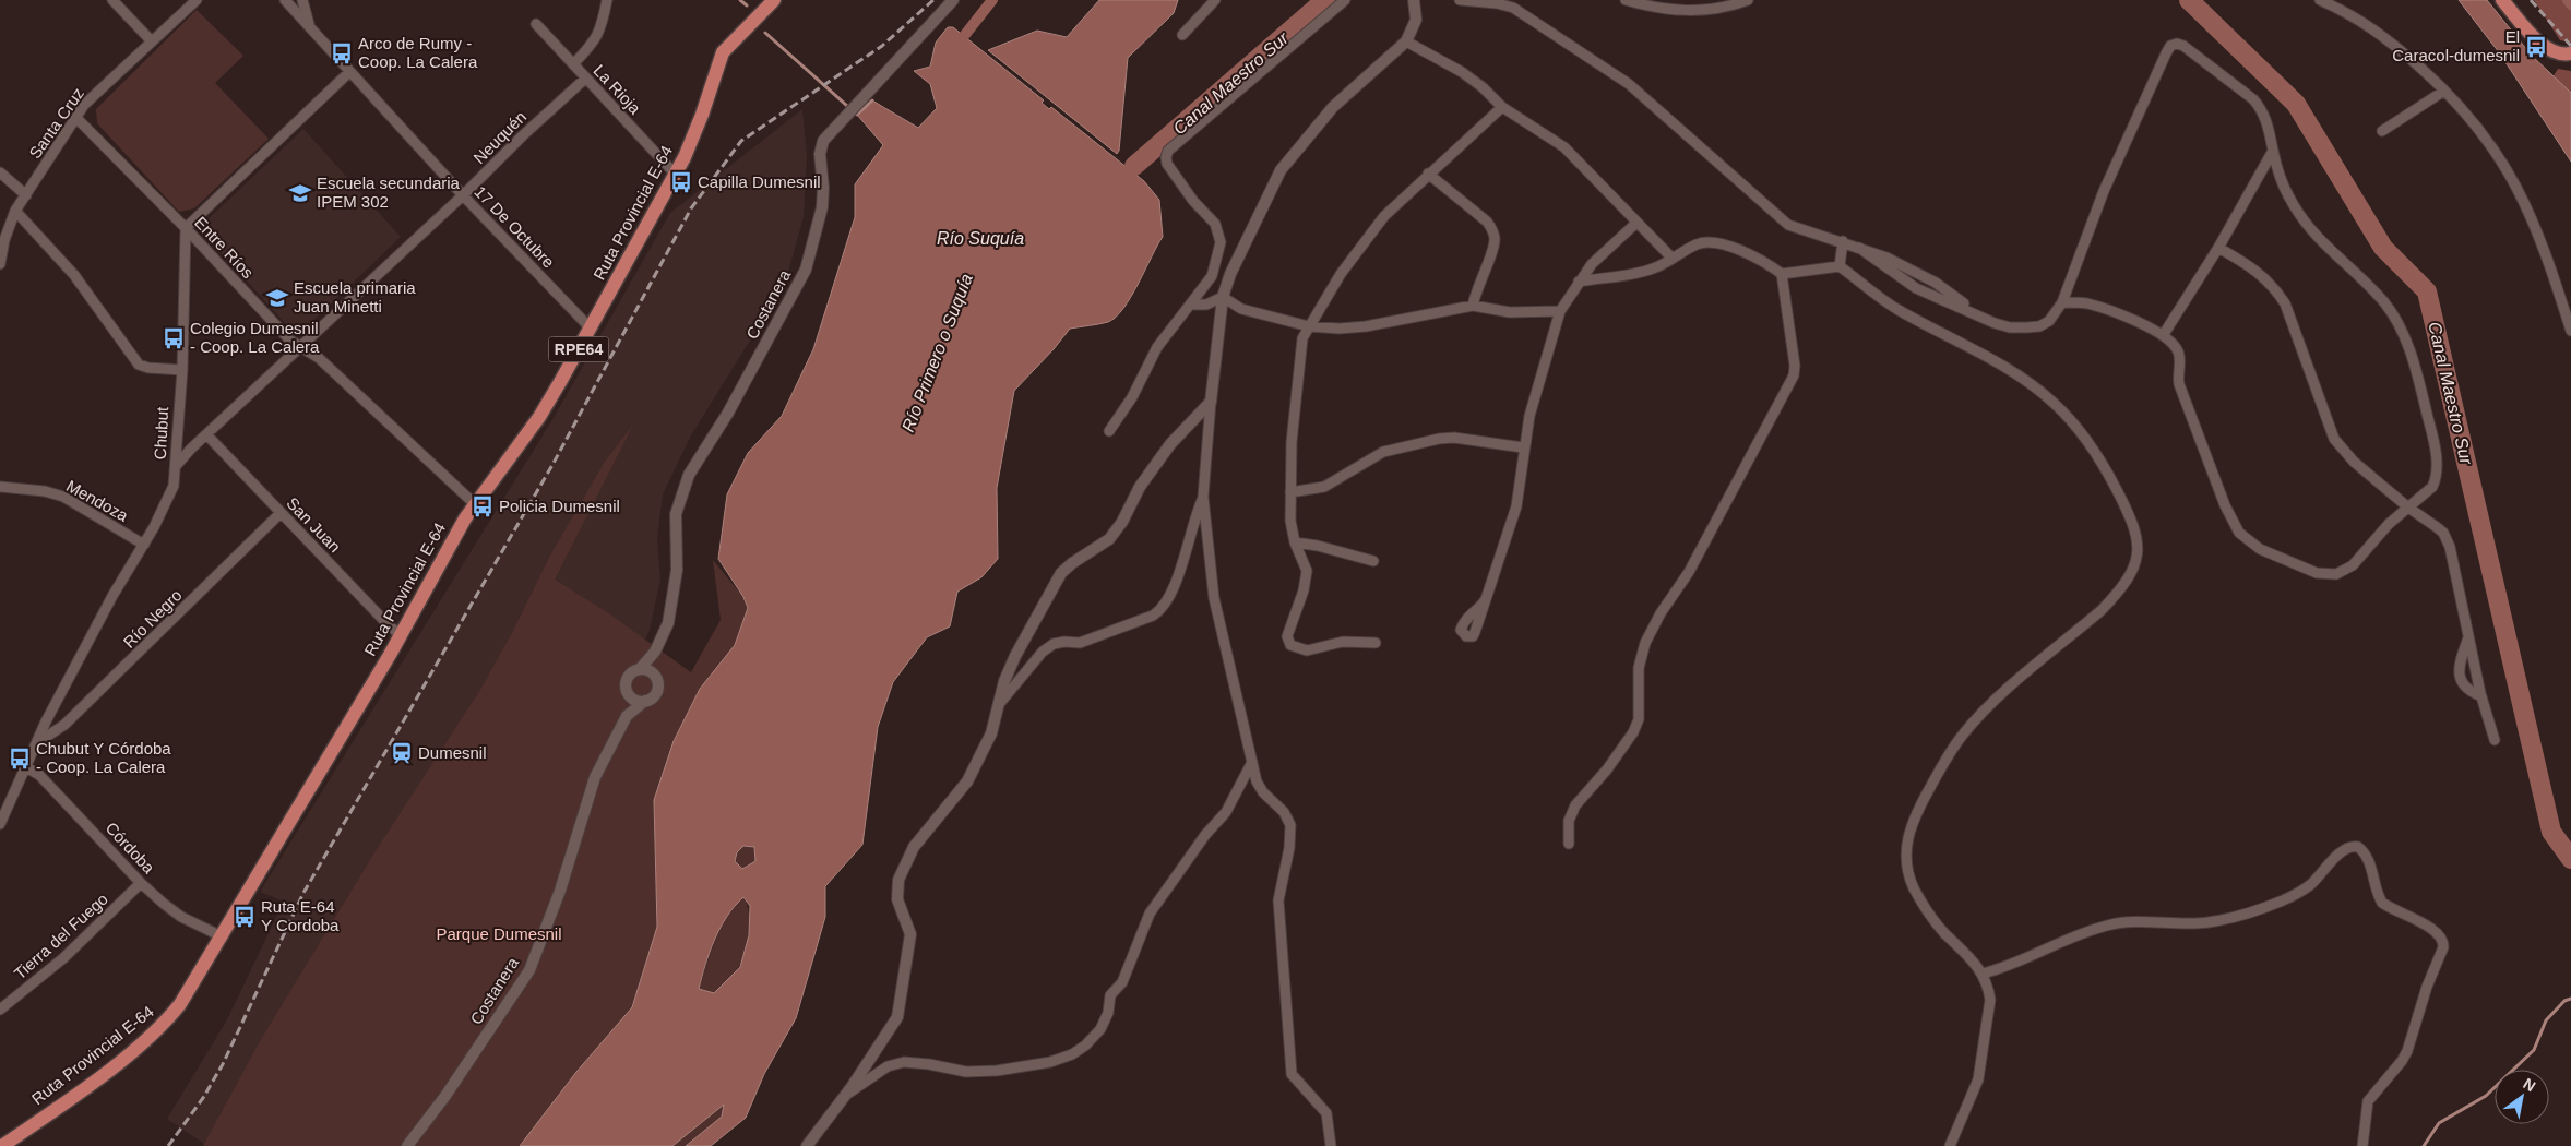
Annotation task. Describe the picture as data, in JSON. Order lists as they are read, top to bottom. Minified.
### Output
{"streets":{"main road":["Ruta Provincial E-64","RPE64"],"street":["La Rioja","Santa Cruz","Neuquén","17 De Octubre","Entre Ríos","Costanera","Chubut","Mendoza","San Juan","Río Negro","Córdoba","Tierra del Fuego"]},"crossings":[["La Rioja","Neuquén"],["La Rioja","Ruta Provincial E-64"],["Santa Cruz","Entre Ríos"],["Neuquén","17 De Octubre"],["Neuquén","Entre Ríos"],["Neuquén","Chubut"],["Neuquén","San Juan"],["Ruta Provincial E-64","17 De Octubre"],["Ruta Provincial E-64","Entre Ríos"],["Ruta Provincial E-64","San Juan"],["Ruta Provincial E-64","Córdoba"],["Entre Ríos","Chubut"],["Chubut","Mendoza"],["Chubut","Río Negro"],["Chubut","Córdoba"],["San Juan","Río Negro"],["Córdoba","Tierra del Fuego"]],"water":["Canal Maestro Sur","Río Suquía","Río Primero o Suquía"],"parks":["Parque Dumesnil"],"places":{"bus stop":["El Caracol-dumesnil","Arco de Rumy - Coop. La Calera","Capilla Dumesnil","Colegio Dumesnil - Coop. La Calera","Policia Dumesnil","Chubut Y Córdoba - Coop. La Calera","Ruta E-64 Y Cordoba"],"school or university":["Escuela secundaria IPEM 302","Escuela primaria Juan Minetti"],"station":["Dumesnil"]},"north":"top right"}
